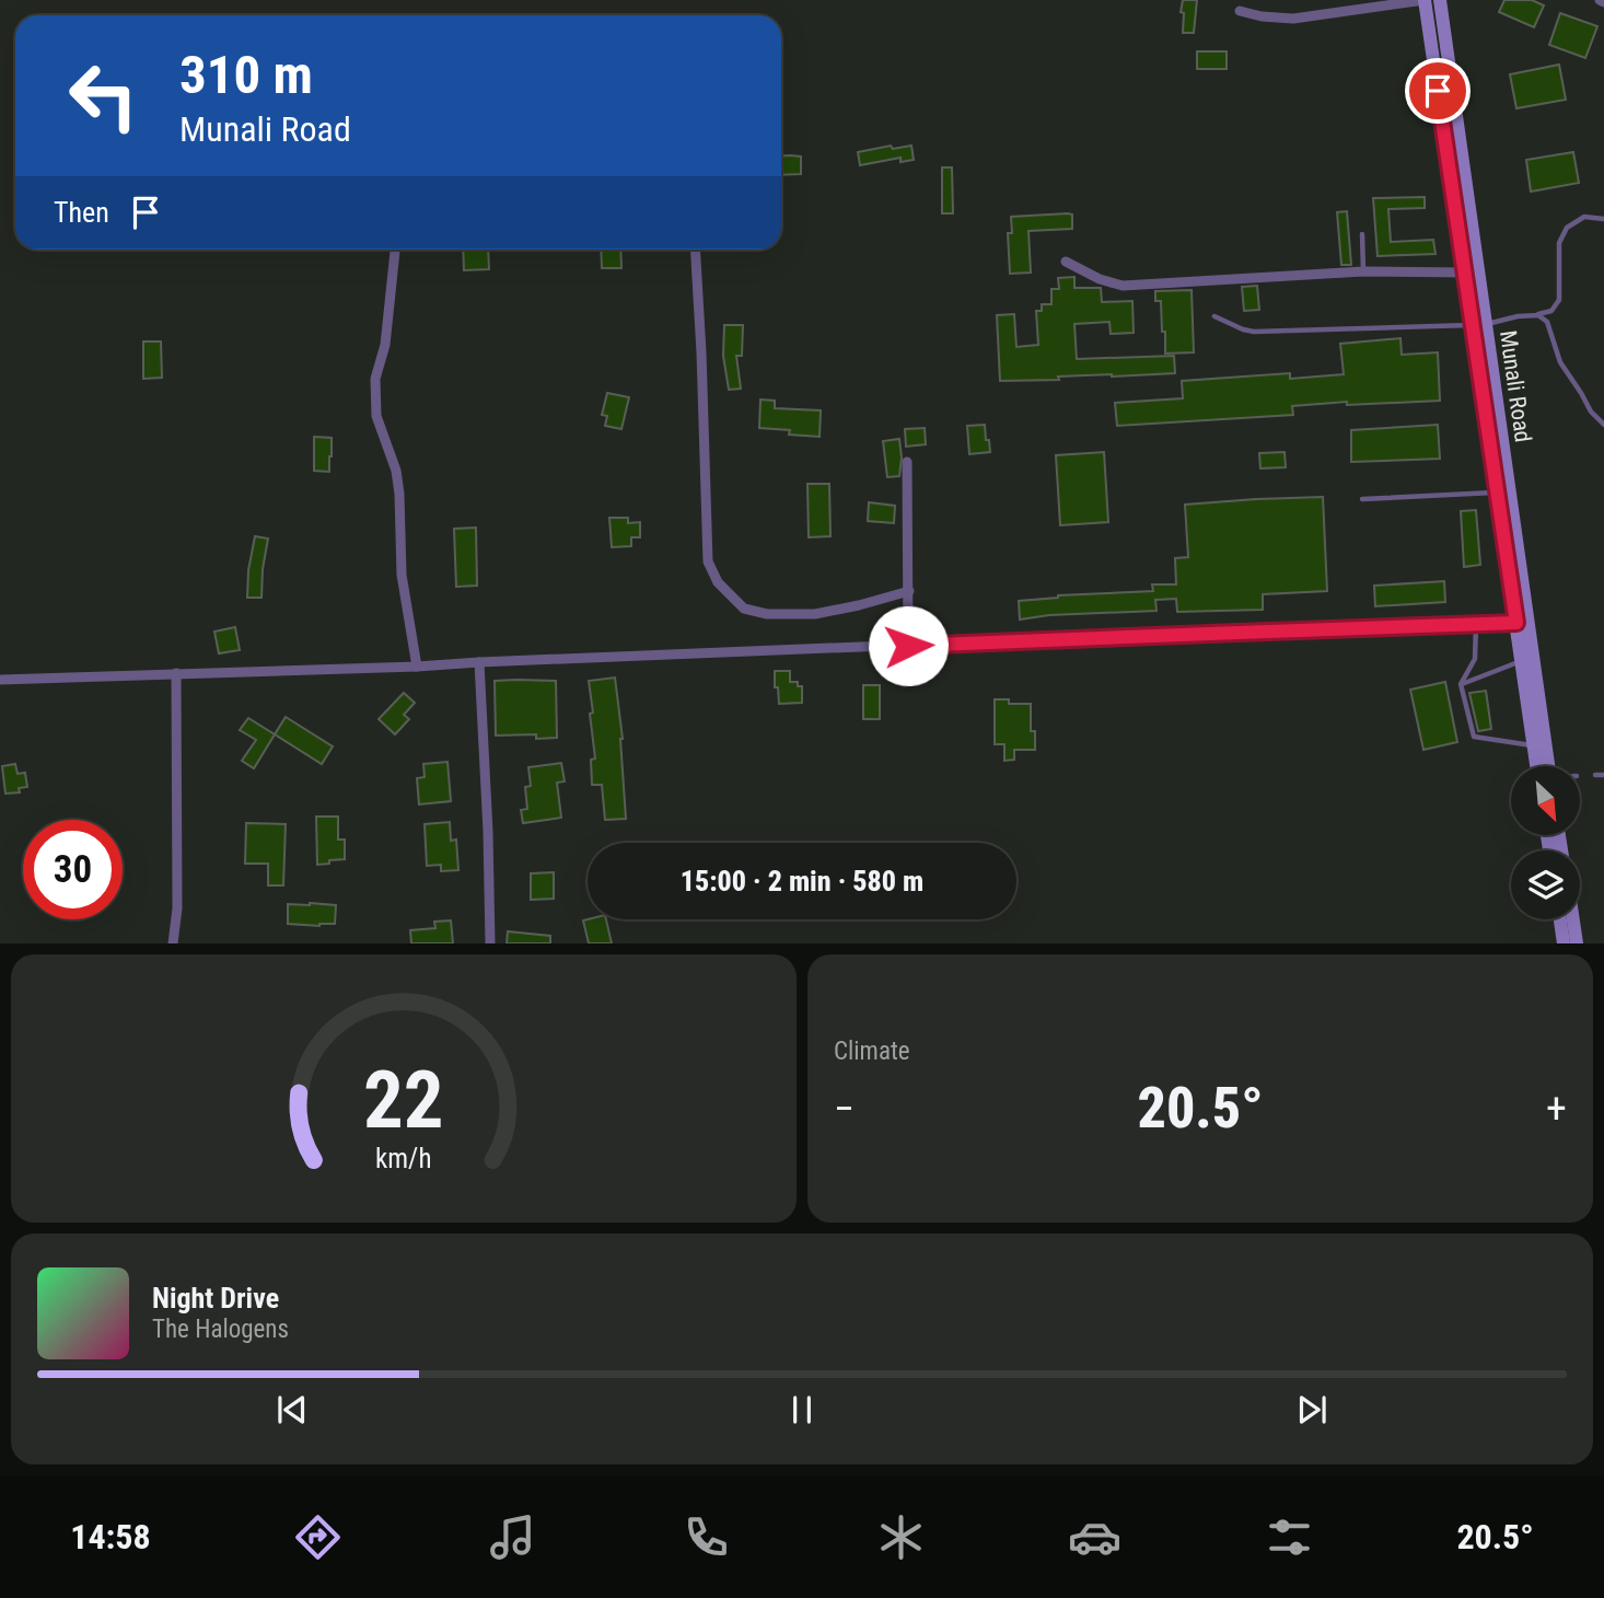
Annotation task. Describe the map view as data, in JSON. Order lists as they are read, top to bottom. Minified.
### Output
{"streets":{"main road":["Munali Road"]},"north":"bottom right","page":{"turn":["310 m","Munali Road"],"then":"Then","limit":"30","trip":"15:00 · 2 min · 580 m","tile":"Climate","heat":["−","20.5°","+"],"song":["Night Drive","The Halogens"],"tabs":["14:58","20.5°"],"gauge":["22","km/h"]}}
